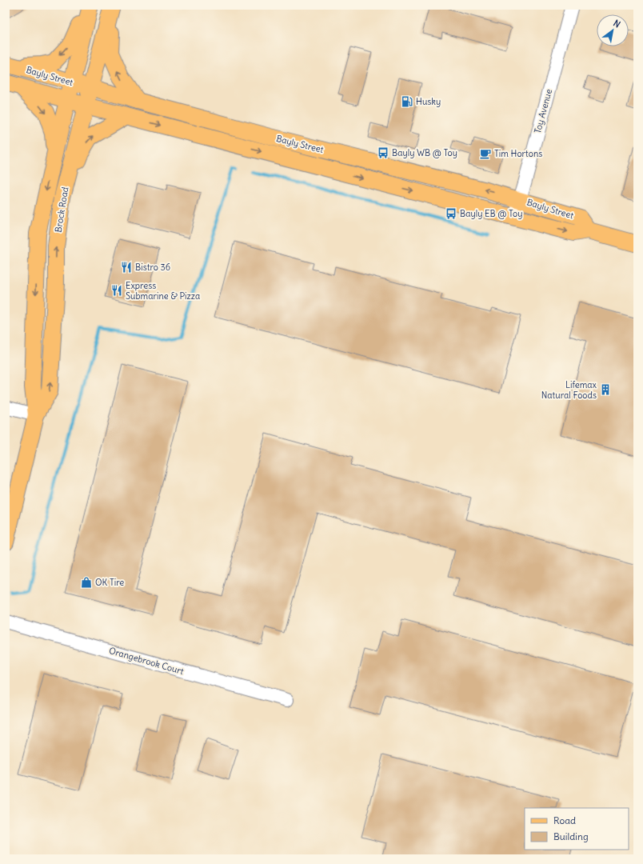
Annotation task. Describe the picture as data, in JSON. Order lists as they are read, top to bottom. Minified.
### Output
{"streets":{"main road":["Bayly Street","Brock Road"],"street":["Toy Avenue","Orangebrook Court"]},"crossings":[["Bayly Street","Toy Avenue"],["Bayly Street","Brock Road"]],"places":{"fuel station":["Husky"],"bus stop":["Bayly WB @ Toy","Bayly EB @ Toy"],"cafe":["Tim Hortons"],"restaurant":["Bistro 36","Express Submarine & Pizza"],"building":["Lifemax Natural Foods"],"shop":["OK Tire"]},"legend":["Road","Building"],"north":"top right"}
